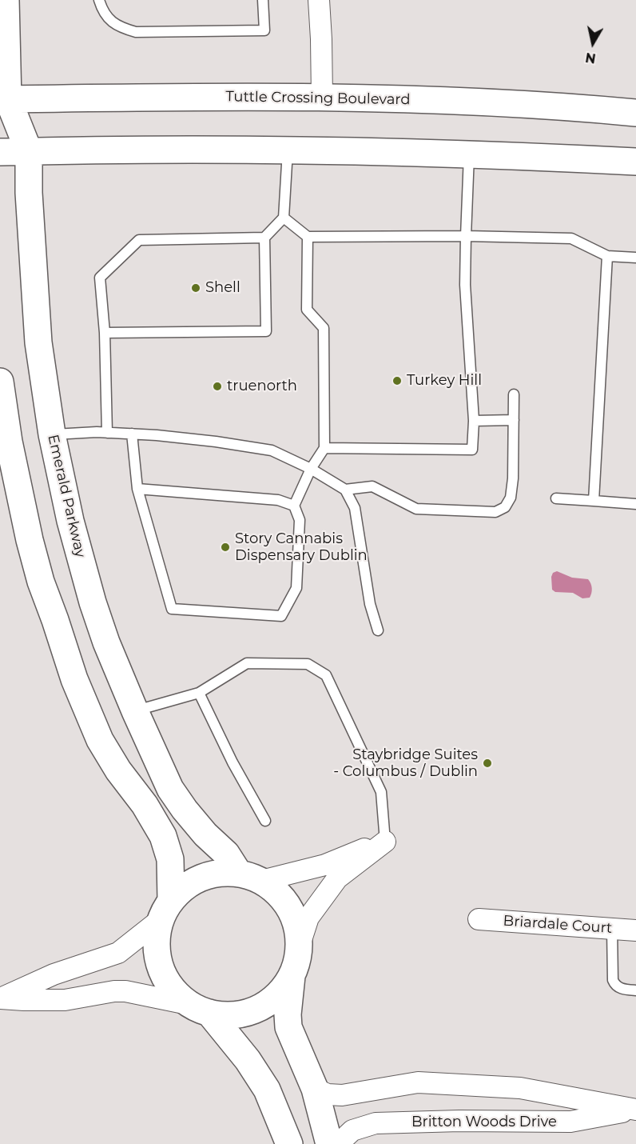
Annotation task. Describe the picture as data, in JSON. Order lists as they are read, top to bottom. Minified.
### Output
{"streets":{"main road":["Tuttle Crossing Boulevard","Emerald Parkway"],"street":["Briardale Court","Britton Woods Drive"]},"crossings":[["Tuttle Crossing Boulevard","Emerald Parkway"]],"places":["Shell","Turkey Hill","truenorth","Story Cannabis Dispensary Dublin","Staybridge Suites - Columbus / Dublin"],"north":"bottom"}
